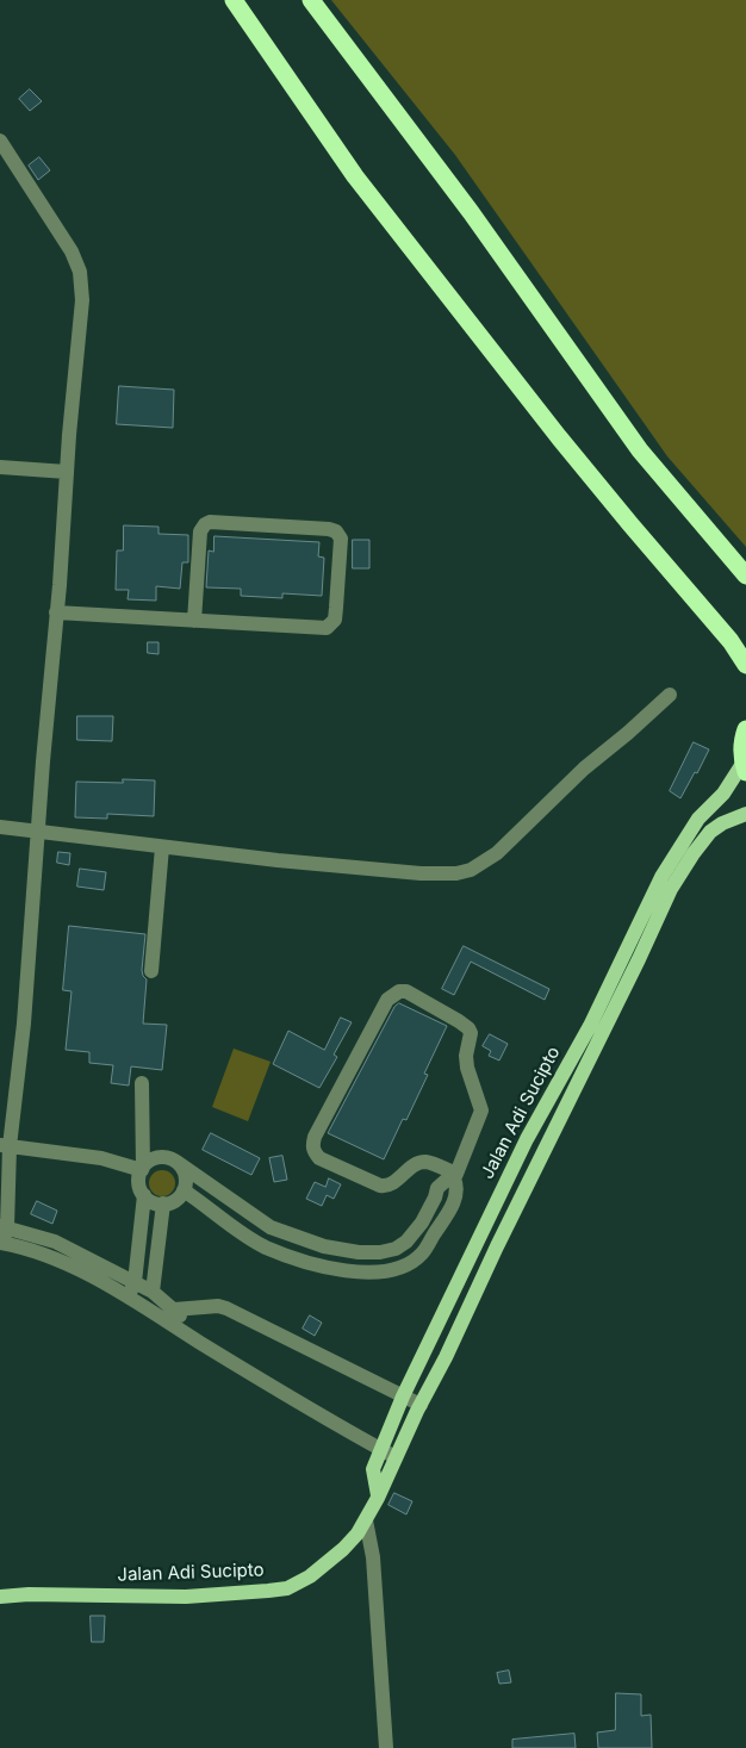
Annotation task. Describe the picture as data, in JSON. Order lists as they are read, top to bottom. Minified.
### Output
{"streets":{"main road":["Jalan Adi Sucipto"]}}
